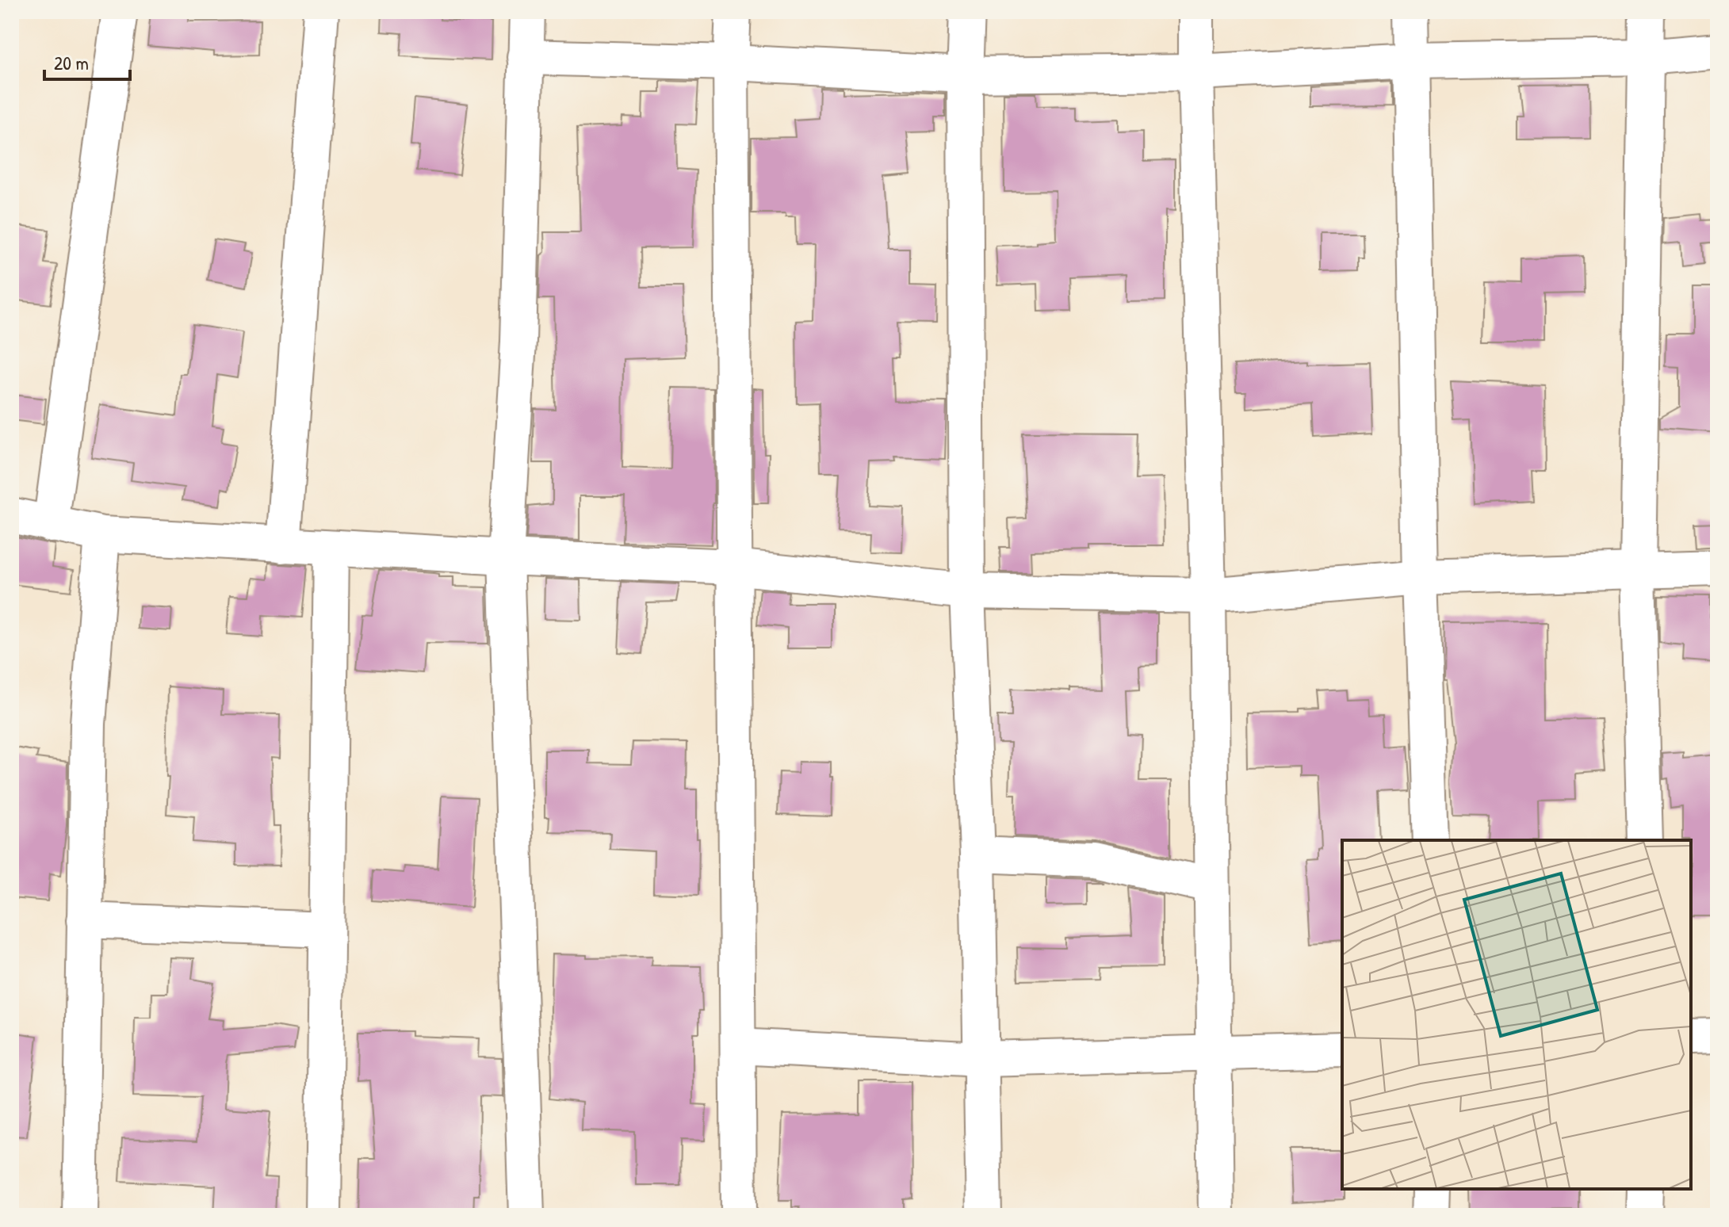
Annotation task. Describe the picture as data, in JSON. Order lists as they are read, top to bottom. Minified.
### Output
{"scale_bar":"20 m"}
